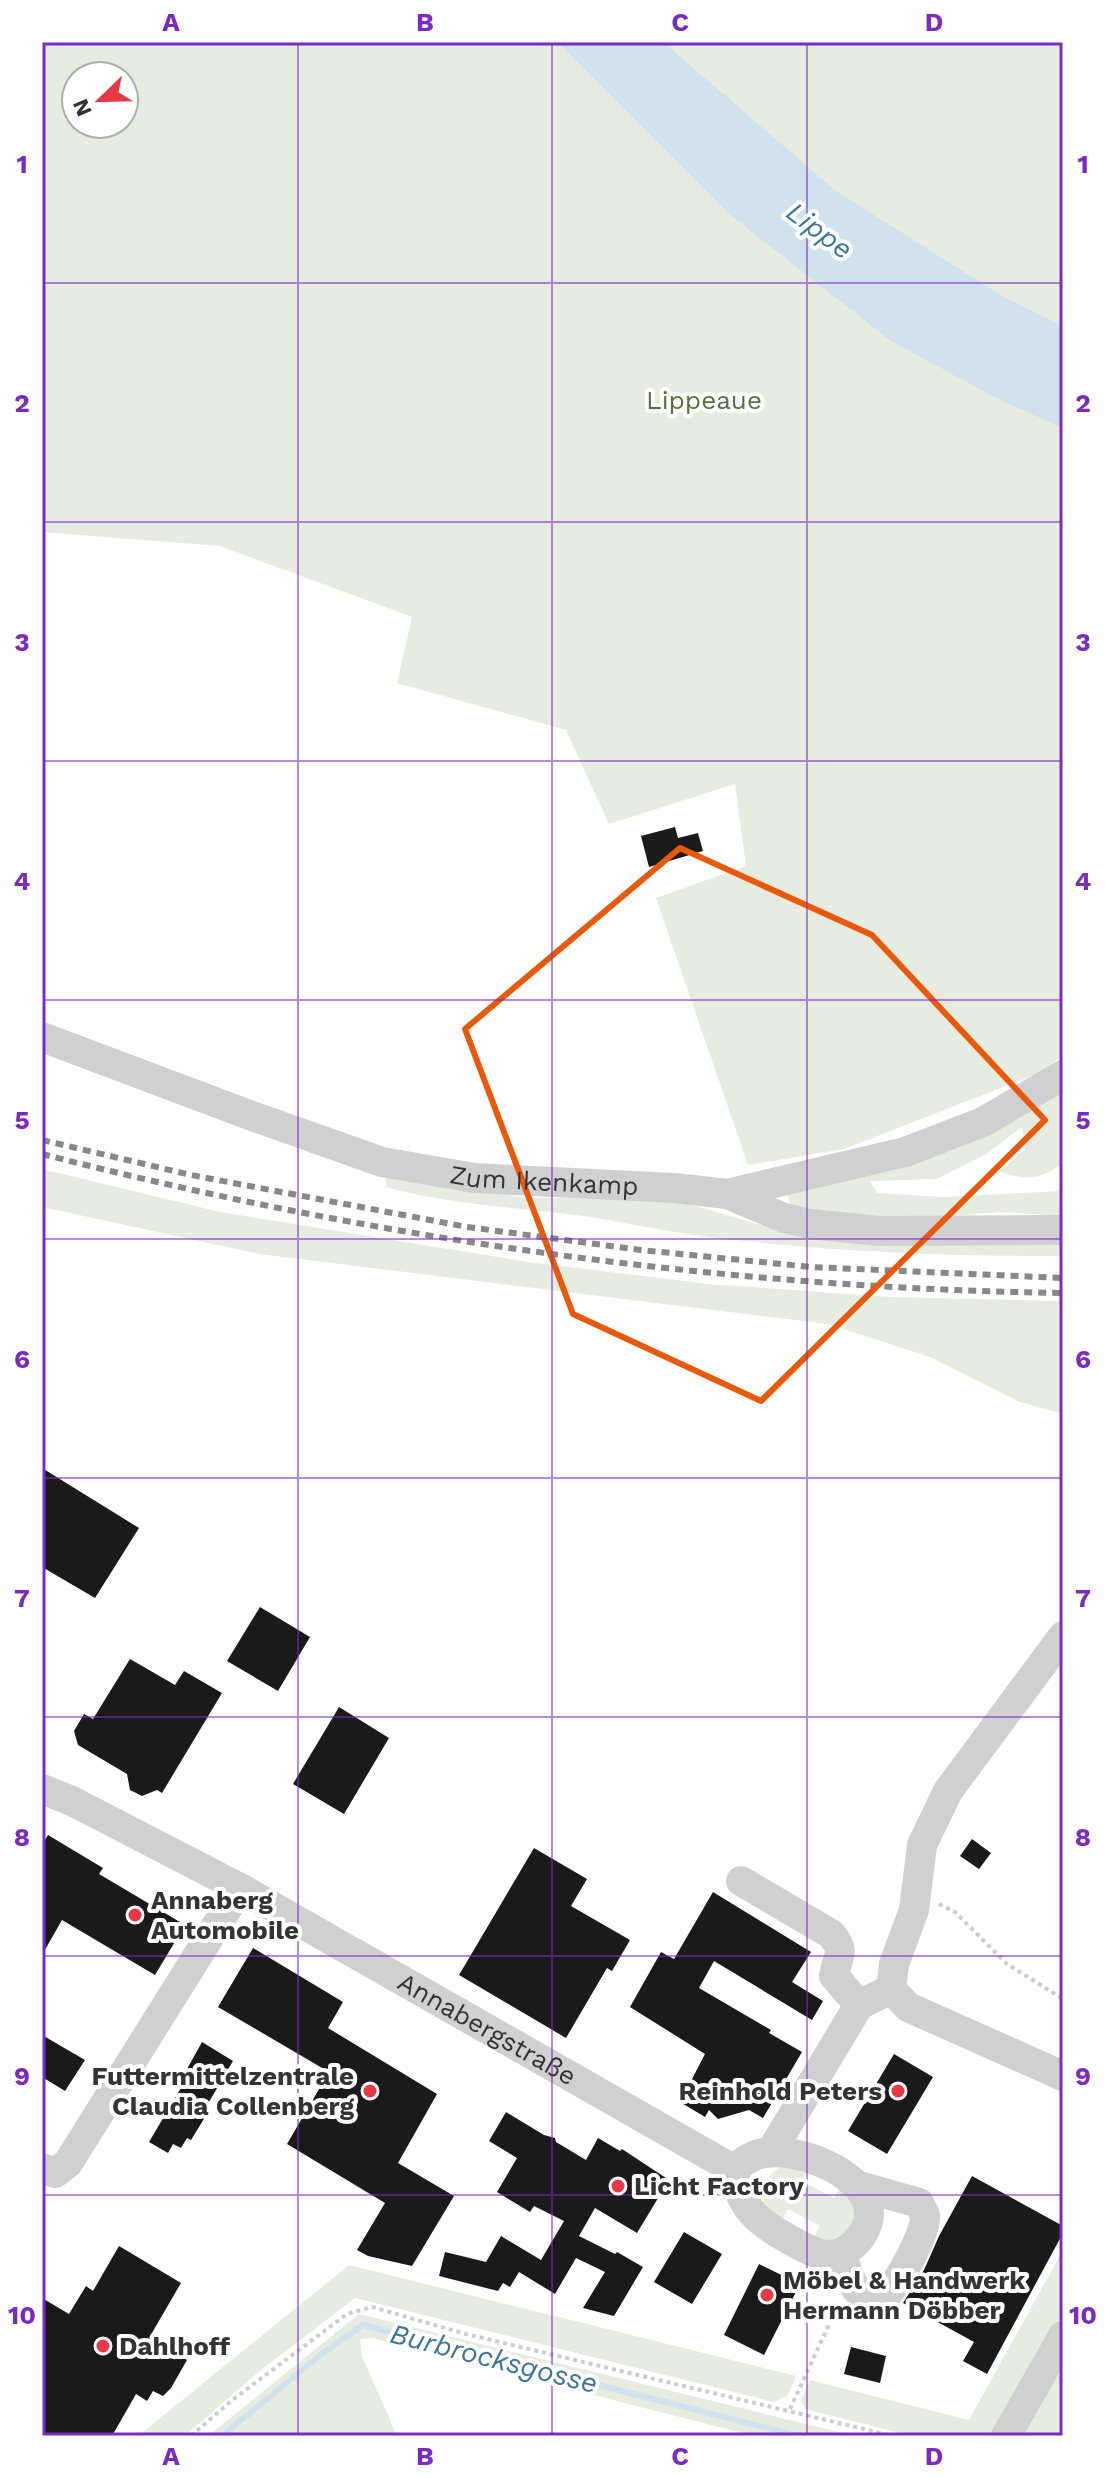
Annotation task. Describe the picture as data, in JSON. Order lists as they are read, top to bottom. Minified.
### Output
{"streets":{"street":["Zum Ikenkamp","Annabergstraße"]},"water":["Lippe","Burbrocksgosse"],"parks":["Lippeaue"],"places":["Annaberg Automobile","Futtermittelzentrale Claudia Collenberg","Reinhold Peters","Licht Factory","Möbel & Handwerk Hermann Döbber","Dahlhoff"],"north":"bottom left","grid":{"columns":["A","B","C","D"],"rows":["1","2","3","4","5","6","7","8","9","10"]}}
